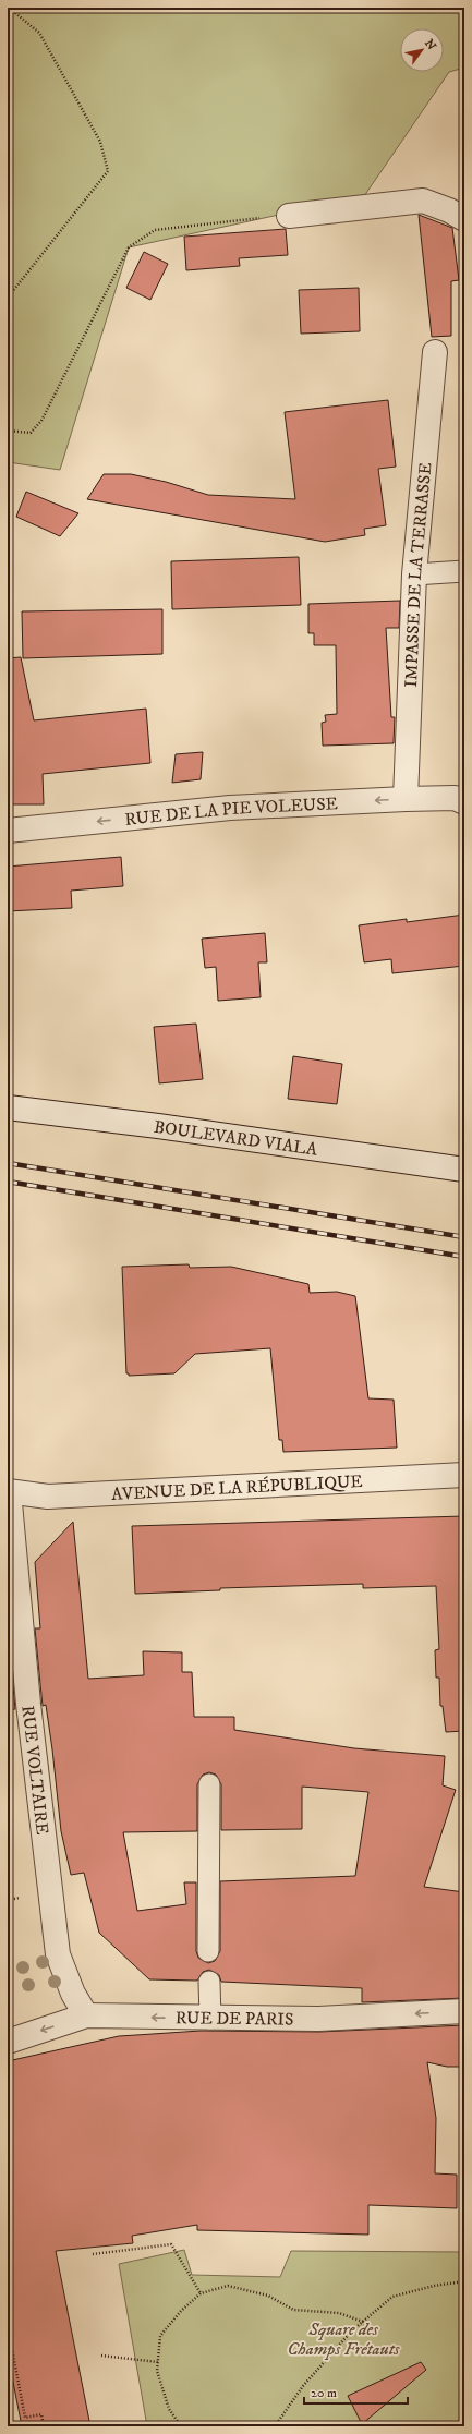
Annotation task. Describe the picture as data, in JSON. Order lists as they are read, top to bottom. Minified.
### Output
{"streets":{"street":["IMPASSE DE LA TERRASSE","RUE DE LA PIE VOLEUSE","BOULEVARD VIALA","AVENUE DE LA RÉPUBLIQUE","RUE VOLTAIRE","RUE DE PARIS"]},"crossings":[["IMPASSE DE LA TERRASSE","RUE DE LA PIE VOLEUSE"],["AVENUE DE LA RÉPUBLIQUE","RUE VOLTAIRE"],["RUE VOLTAIRE","RUE DE PARIS"]],"one_way":["RUE DE LA PIE VOLEUSE","RUE DE PARIS"],"parks":["Square des Champs Frétauts"],"scale_bar":"20 m","north":"top right"}
